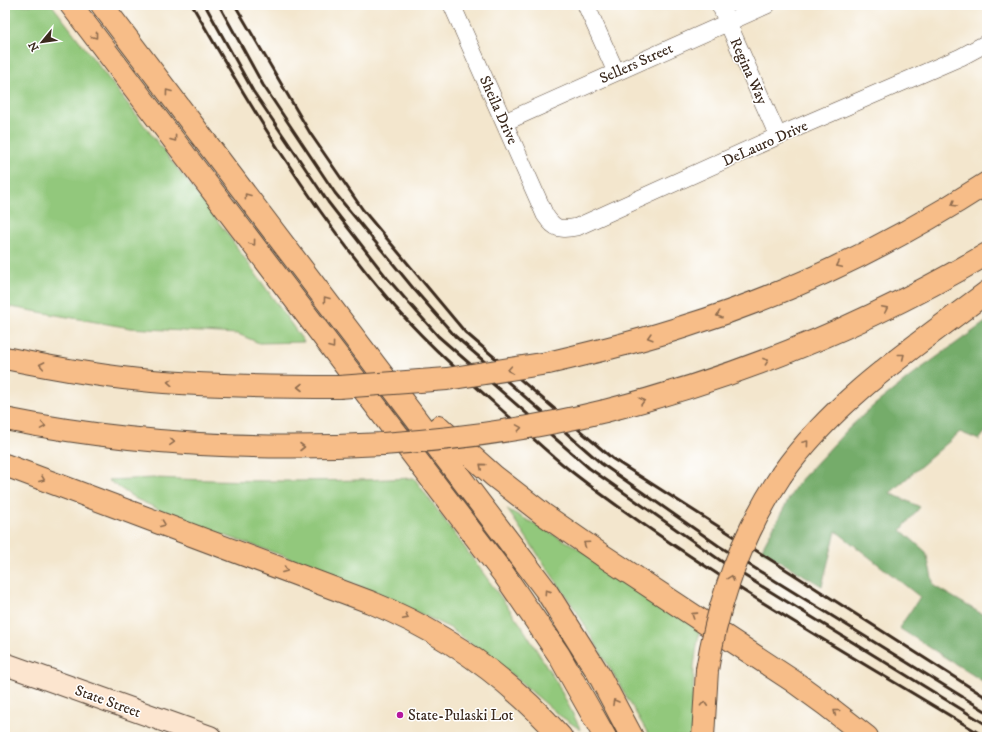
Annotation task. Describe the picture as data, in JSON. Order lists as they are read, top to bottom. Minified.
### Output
{"streets":{"main road":["State Street"],"street":["Sellers Street","Regina Way","Sheila Drive","DeLauro Drive"]},"crossings":[["Sellers Street","Regina Way"],["Sellers Street","Sheila Drive"],["Regina Way","DeLauro Drive"],["Sheila Drive","DeLauro Drive"]],"places":["State-Pulaski Lot"],"north":"bottom left"}
